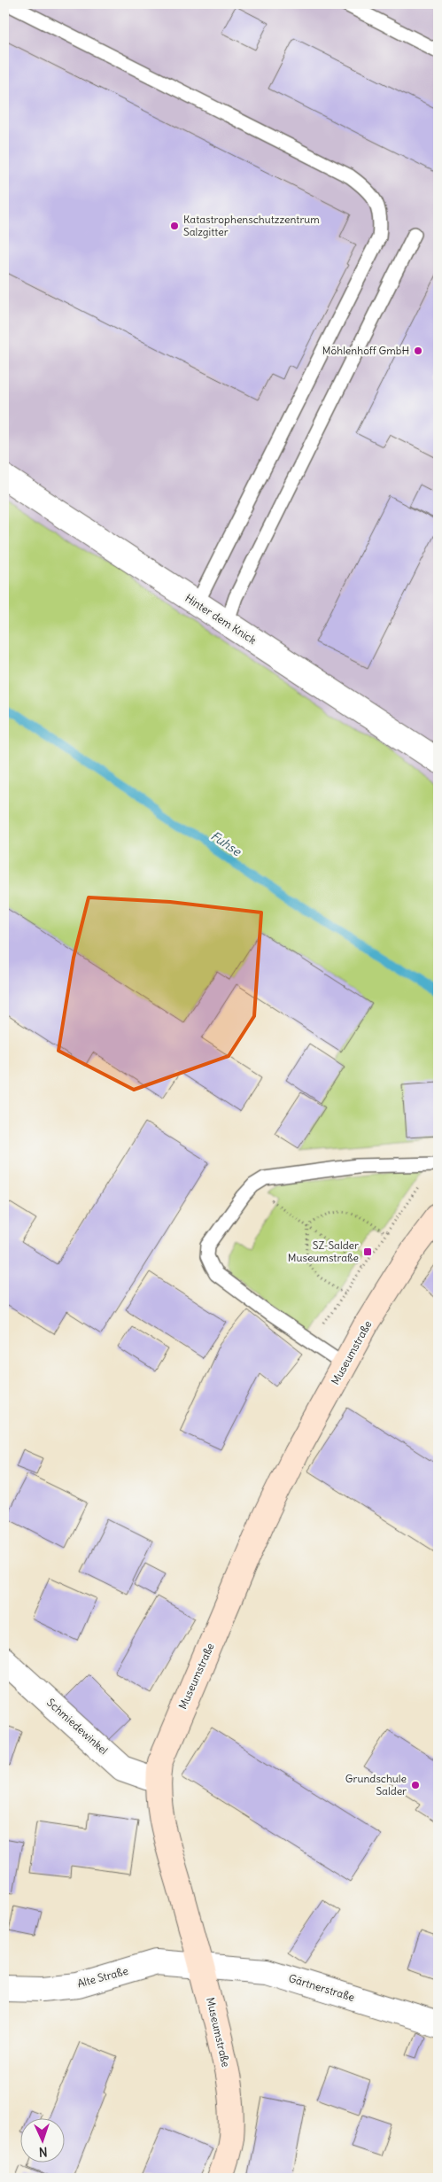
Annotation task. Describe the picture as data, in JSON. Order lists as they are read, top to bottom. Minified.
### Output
{"streets":{"main road":["Museumstraße"],"street":["Hinter dem Knick","Schmiedewinkel","Alte Straße","Gärtnerstraße"]},"crossings":[["Museumstraße","Schmiedewinkel"],["Museumstraße","Alte Straße"],["Museumstraße","Gärtnerstraße"],["Alte Straße","Gärtnerstraße"]],"water":["Fuhse"],"places":{"other":["Katastrophenschutzzentrum Salzgitter","Möhlenhoff GmbH","Grundschule Salder"],"transit":["SZ-Salder Museumstraße"]},"north":"bottom"}
